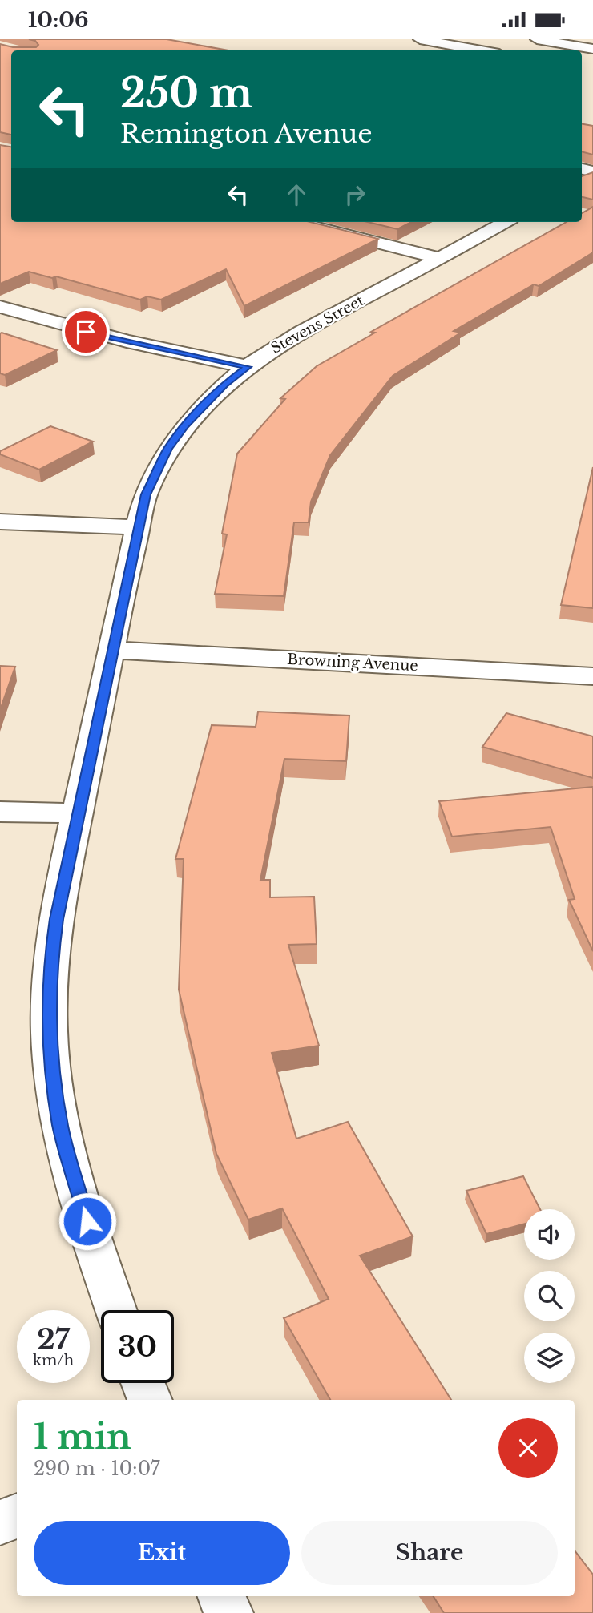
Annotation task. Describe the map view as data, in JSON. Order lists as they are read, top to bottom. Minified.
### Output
{"streets":{"main road":["Stevens Street","Browning Avenue"]},"crossings":[["Stevens Street","Browning Avenue"]],"page":{"status":"10:06","turn":["250 m","Remington Avenue"],"speed":"27 km/h","limit":"30","heading":["1 min","290 m · 10:07"],"buttons":["Exit","Share"]}}
